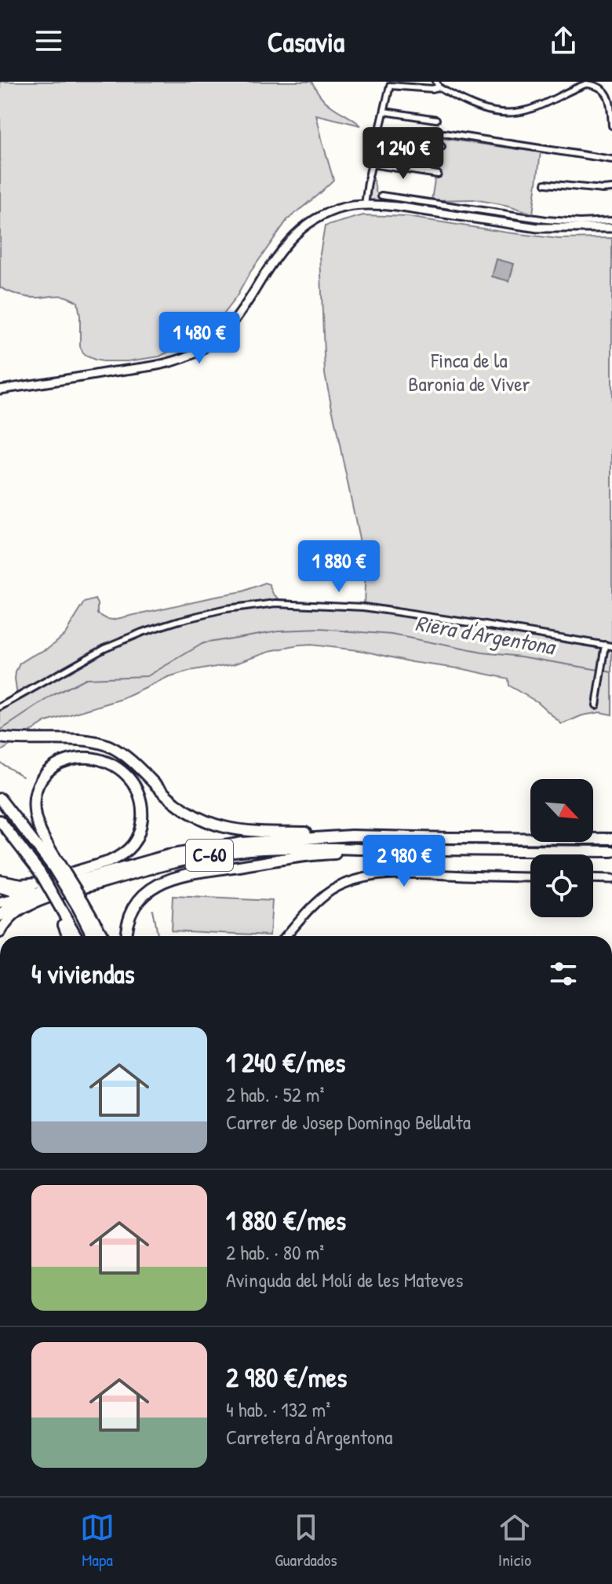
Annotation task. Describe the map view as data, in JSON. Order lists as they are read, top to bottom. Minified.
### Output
{"streets":{"highway":["C-60"]},"water":["Riera d'Argentona"],"parks":["Finca de la Baronia de Viver"],"north":"bottom right","page":{"header":"Casavia","price":["1 240 €","1 480 €","1 880 €","2 980 €"],"heading":"4 viviendas","list":[{"name":"1 240 €/mes","note":"2 hab. · 52 m² · Carrer de Josep Domingo Bellalta"},{"name":"1 880 €/mes","note":"2 hab. · 80 m² · Avinguda del Molí de les Mateves"},{"name":"2 980 €/mes","note":"4 hab. · 132 m² · Carretera d'Argentona"}],"tabs":["Mapa","Guardados","Inicio"]}}
